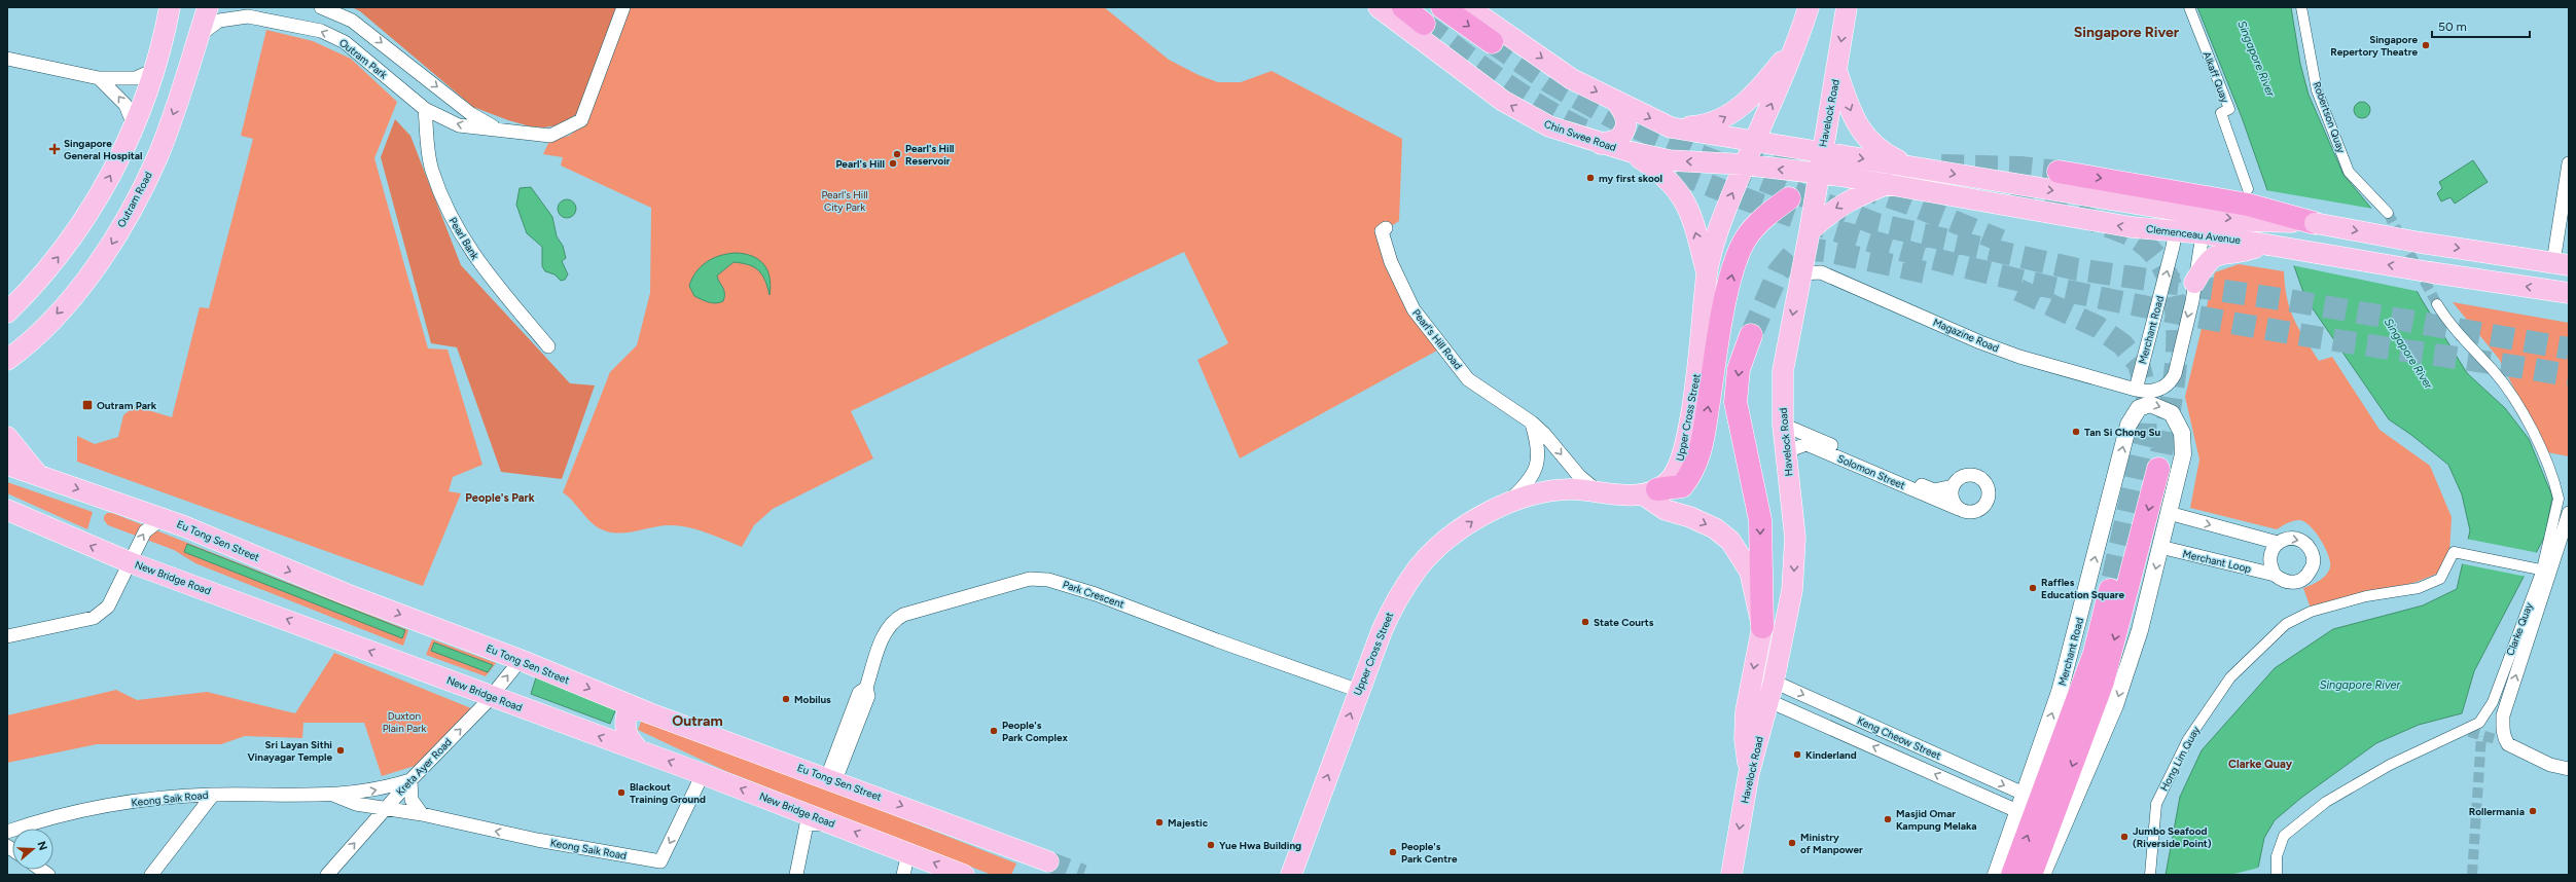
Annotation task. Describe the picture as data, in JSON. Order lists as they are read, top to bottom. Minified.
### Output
{"streets":{"main road":["Havelock Road","Chin Swee Road","Outram Road","Clemenceau Avenue","Upper Cross Street","Eu Tong Sen Street","New Bridge Road"],"street":["Outram Park","Alkaff Quay","Robertson Quay","Pearl Bank","Merchant Road","Magazine Road","Pearl's Hill Road","Solomon Street","Merchant Loop","Park Crescent","Clarke Quay","Keng Cheow Street","Hong Lim Quay","Kreta Ayer Road","Keong Saik Road"]},"crossings":[["Outram Park","Outram Road"],["Outram Park","Pearl Bank"],["Alkaff Quay","Clemenceau Avenue"],["Havelock Road","Chin Swee Road"],["Havelock Road","Clemenceau Avenue"],["Havelock Road","Magazine Road"],["Havelock Road","Solomon Street"],["Havelock Road","Keng Cheow Street"],["Chin Swee Road","Clemenceau Avenue"],["Chin Swee Road","Upper Cross Street"],["Clemenceau Avenue","Merchant Road"],["Merchant Road","Magazine Road"],["Merchant Road","Merchant Loop"],["Merchant Road","Keng Cheow Street"],["Pearl's Hill Road","Upper Cross Street"],["Upper Cross Street","Park Crescent"],["Eu Tong Sen Street","Park Crescent"],["Eu Tong Sen Street","Kreta Ayer Road"],["New Bridge Road","Kreta Ayer Road"],["New Bridge Road","Keong Saik Road"],["Kreta Ayer Road","Keong Saik Road"]],"one_way":["Havelock Road","Upper Cross Street","Eu Tong Sen Street","New Bridge Road","Kreta Ayer Road"],"districts":["Singapore River","People's Park","Outram","Clarke Quay"],"water":["Singapore River"],"parks":["Pearl's Hill City Park","Duxton Plain Park"],"places":{"other":["Singapore Repertory Theatre","Pearl's Hill Reservoir","Pearl's Hill","my first skool","Tan Si Chong Su","Raffles Education Square","State Courts","Mobilus","People's Park Complex","Sri Layan Sithi Vinayagar Temple","Kinderland","Blackout Training Ground","Rollermania","Masjid Omar Kampung Melaka","Majestic","Jumbo Seafood (Riverside Point)","Ministry of Manpower","Yue Hwa Building","People's Park Centre"],"health":["Singapore General Hospital"],"transit":["Outram Park"]},"scale_bar":"50 m","north":"right"}
